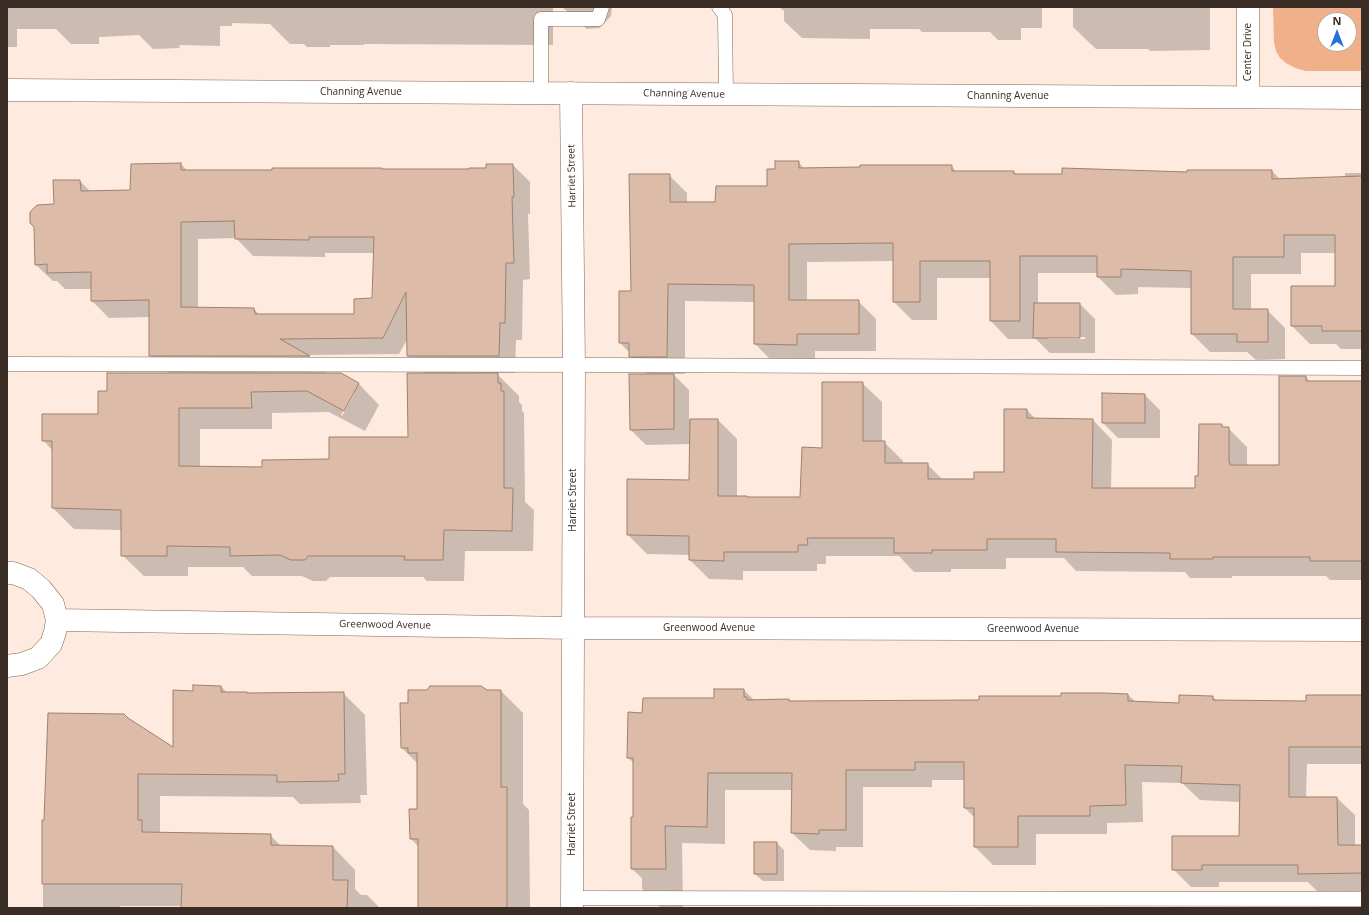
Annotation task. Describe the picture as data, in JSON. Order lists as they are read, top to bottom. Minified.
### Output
{"streets":{"street":["Center Drive","Channing Avenue","Harriet Street","Greenwood Avenue"]},"crossings":[["Center Drive","Channing Avenue"],["Channing Avenue","Harriet Street"],["Harriet Street","Greenwood Avenue"]],"north":"top"}
